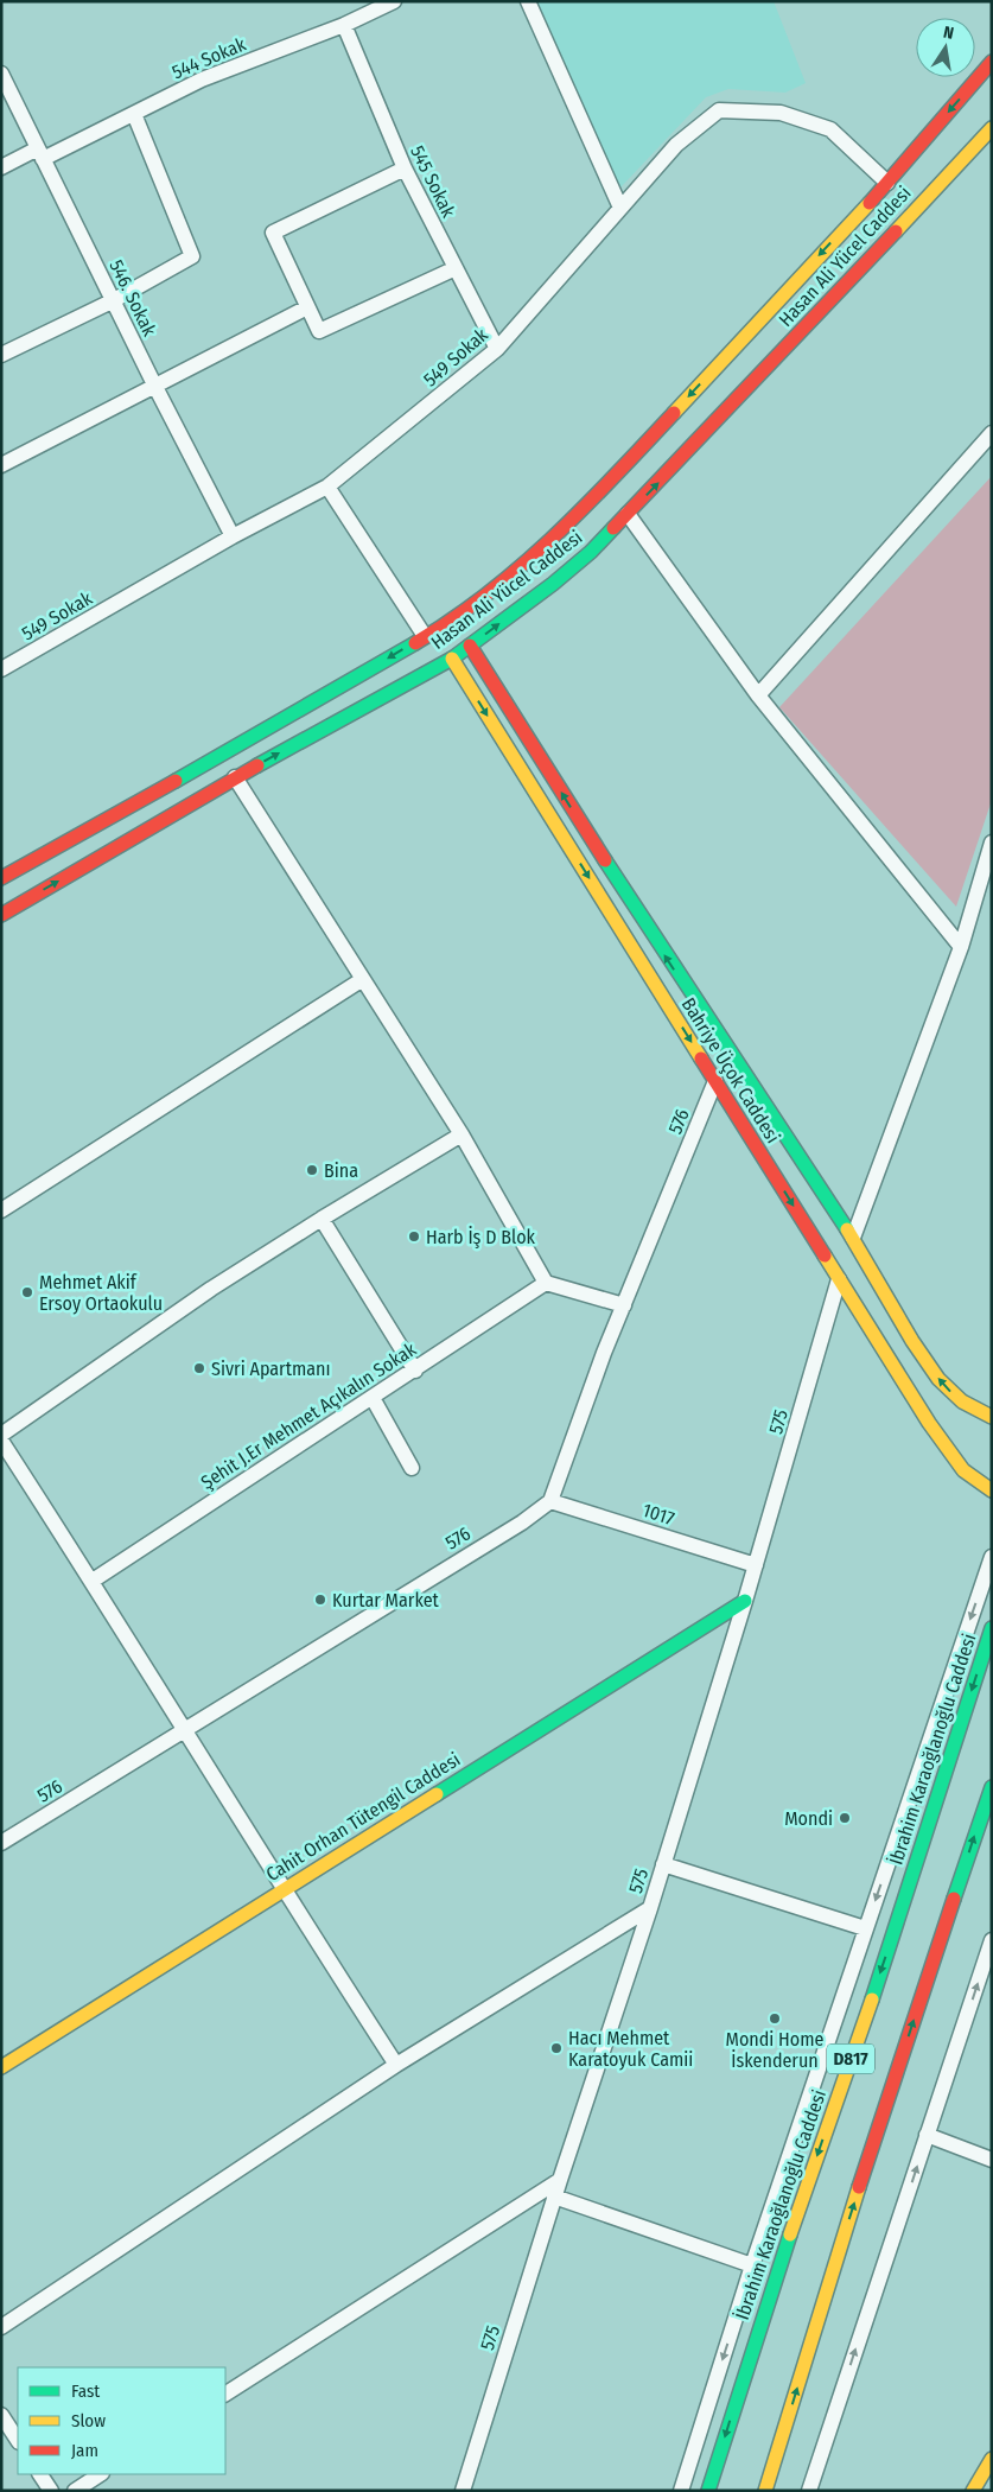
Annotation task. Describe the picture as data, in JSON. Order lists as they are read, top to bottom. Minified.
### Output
{"streets":{"main road":["Hasan Ali Yücel Caddesi","Bahriye Üçok Caddesi","İbrahim Karaoğlanoğlu Caddesi","Cahit Orhan Tütengil Caddesi","D817"],"street":["544 Sokak","545 Sokak","546. Sokak","549 Sokak","576","Şehit J.Er Mehmet Açıkalın Sokak","575","1017"]},"crossings":[["544 Sokak","545 Sokak"],["544 Sokak","546. Sokak"],["545 Sokak","549 Sokak"],["Hasan Ali Yücel Caddesi","Bahriye Üçok Caddesi"],["546. Sokak","549 Sokak"],["Bahriye Üçok Caddesi","576"],["Bahriye Üçok Caddesi","575"],["576","1017"],["575","1017"],["575","Cahit Orhan Tütengil Caddesi"]],"places":["Bina","Harb İş D Blok","Mehmet Akif Ersoy Ortaokulu","Sivri Apartmanı","Kurtar Market","Mondi","Mondi Home İskenderun","Hacı Mehmet Karatoyuk Camii"],"legend":["Fast","Slow","Jam"],"north":"top"}
